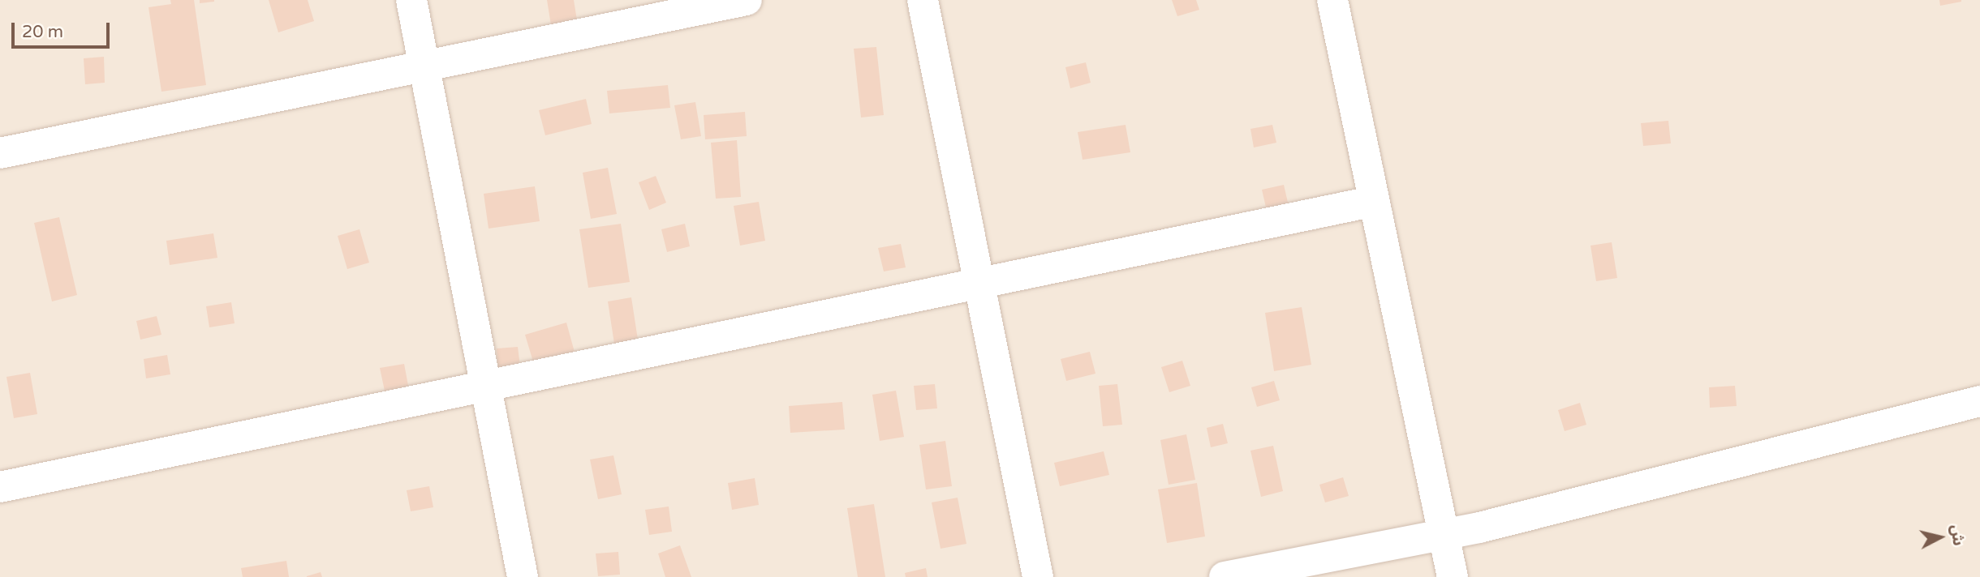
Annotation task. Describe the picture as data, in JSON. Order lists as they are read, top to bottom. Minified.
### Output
{"scale_bar":"20 m","north":"right"}
